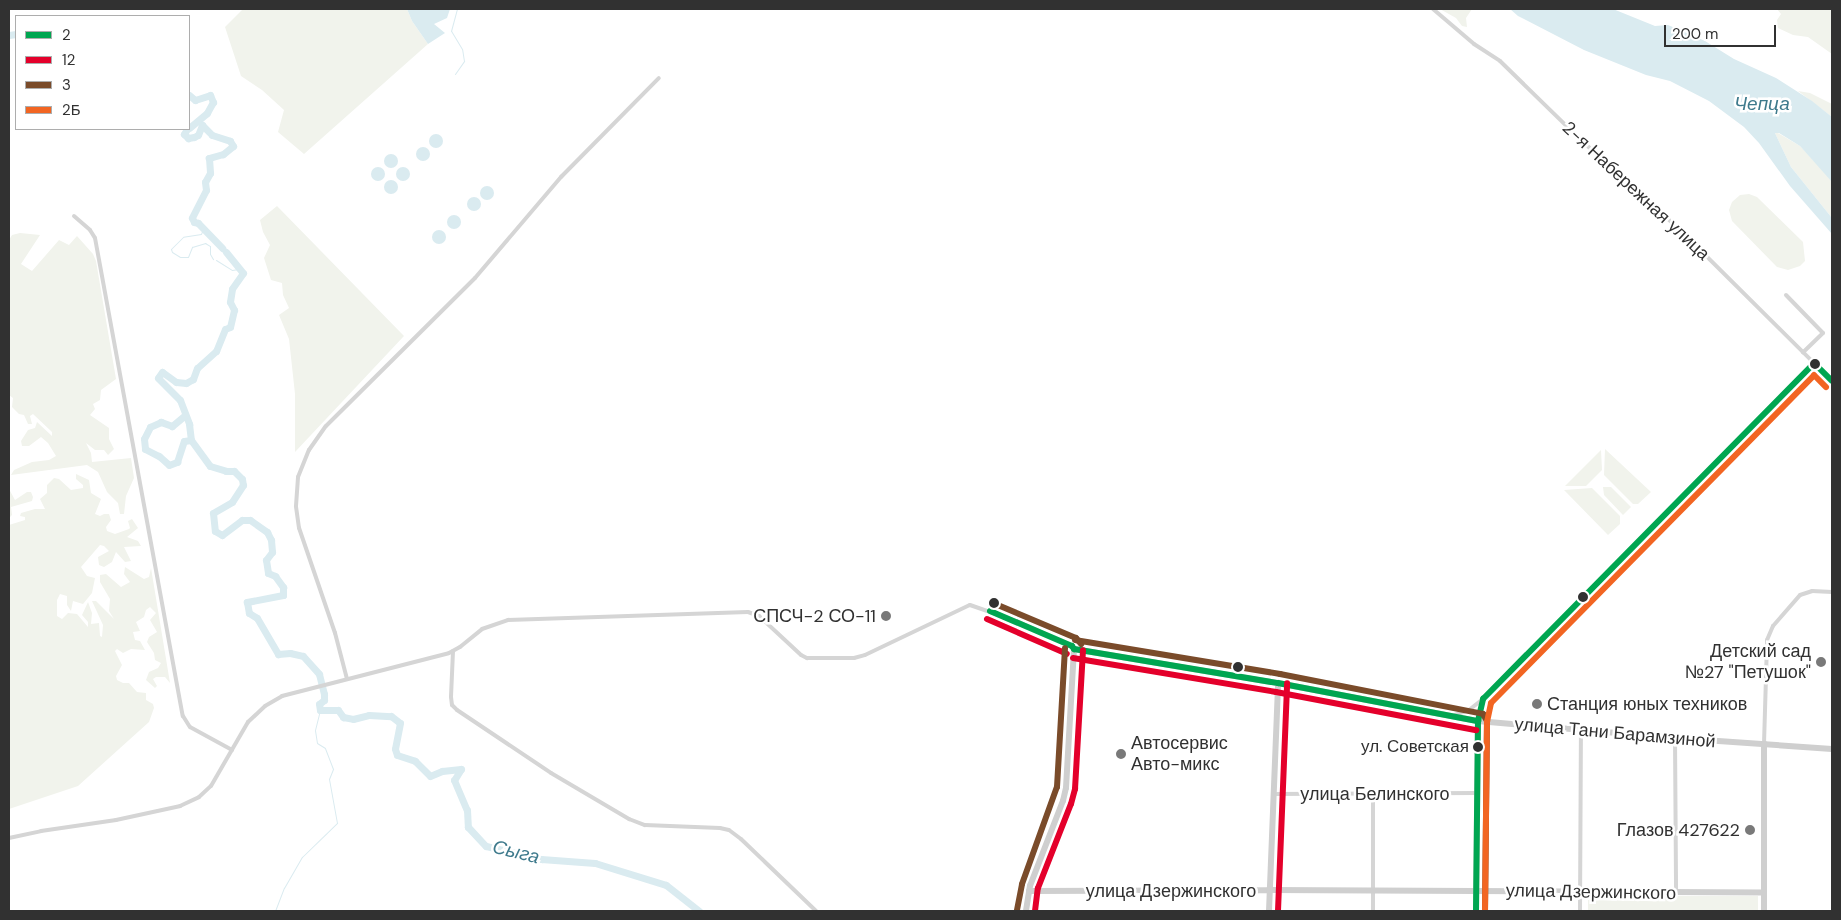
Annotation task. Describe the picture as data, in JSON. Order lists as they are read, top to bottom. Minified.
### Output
{"streets":{"street":["2-я Набережная улица","улица Тани Барамзиной","улица Белинского","улица Дзержинского"]},"water":["Чепца","Сыга"],"places":["СПСЧ-2 СО-11","Детский сад №27 \"Петушок\"","Станция юных техников","ул. Советская","Автосервис Авто-микс","Глазов 427622"],"lines":["transit line 2","transit line 2Б","transit line 3","transit line 12"],"legend":["2","12","3","2Б"],"scale_bar":"200 m"}
